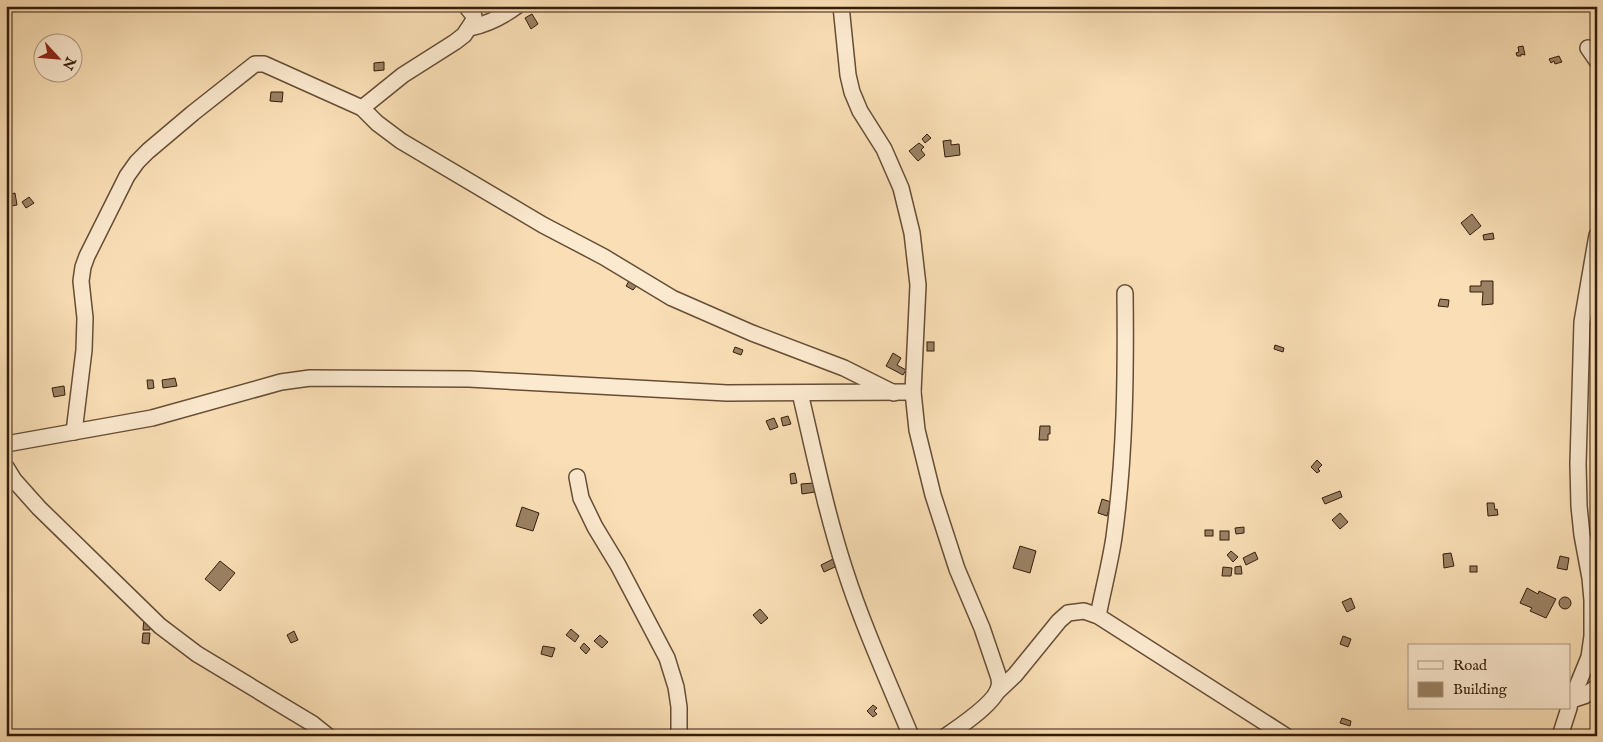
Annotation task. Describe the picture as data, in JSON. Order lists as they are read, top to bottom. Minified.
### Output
{"legend":["Road","Building"],"north":"bottom right"}
